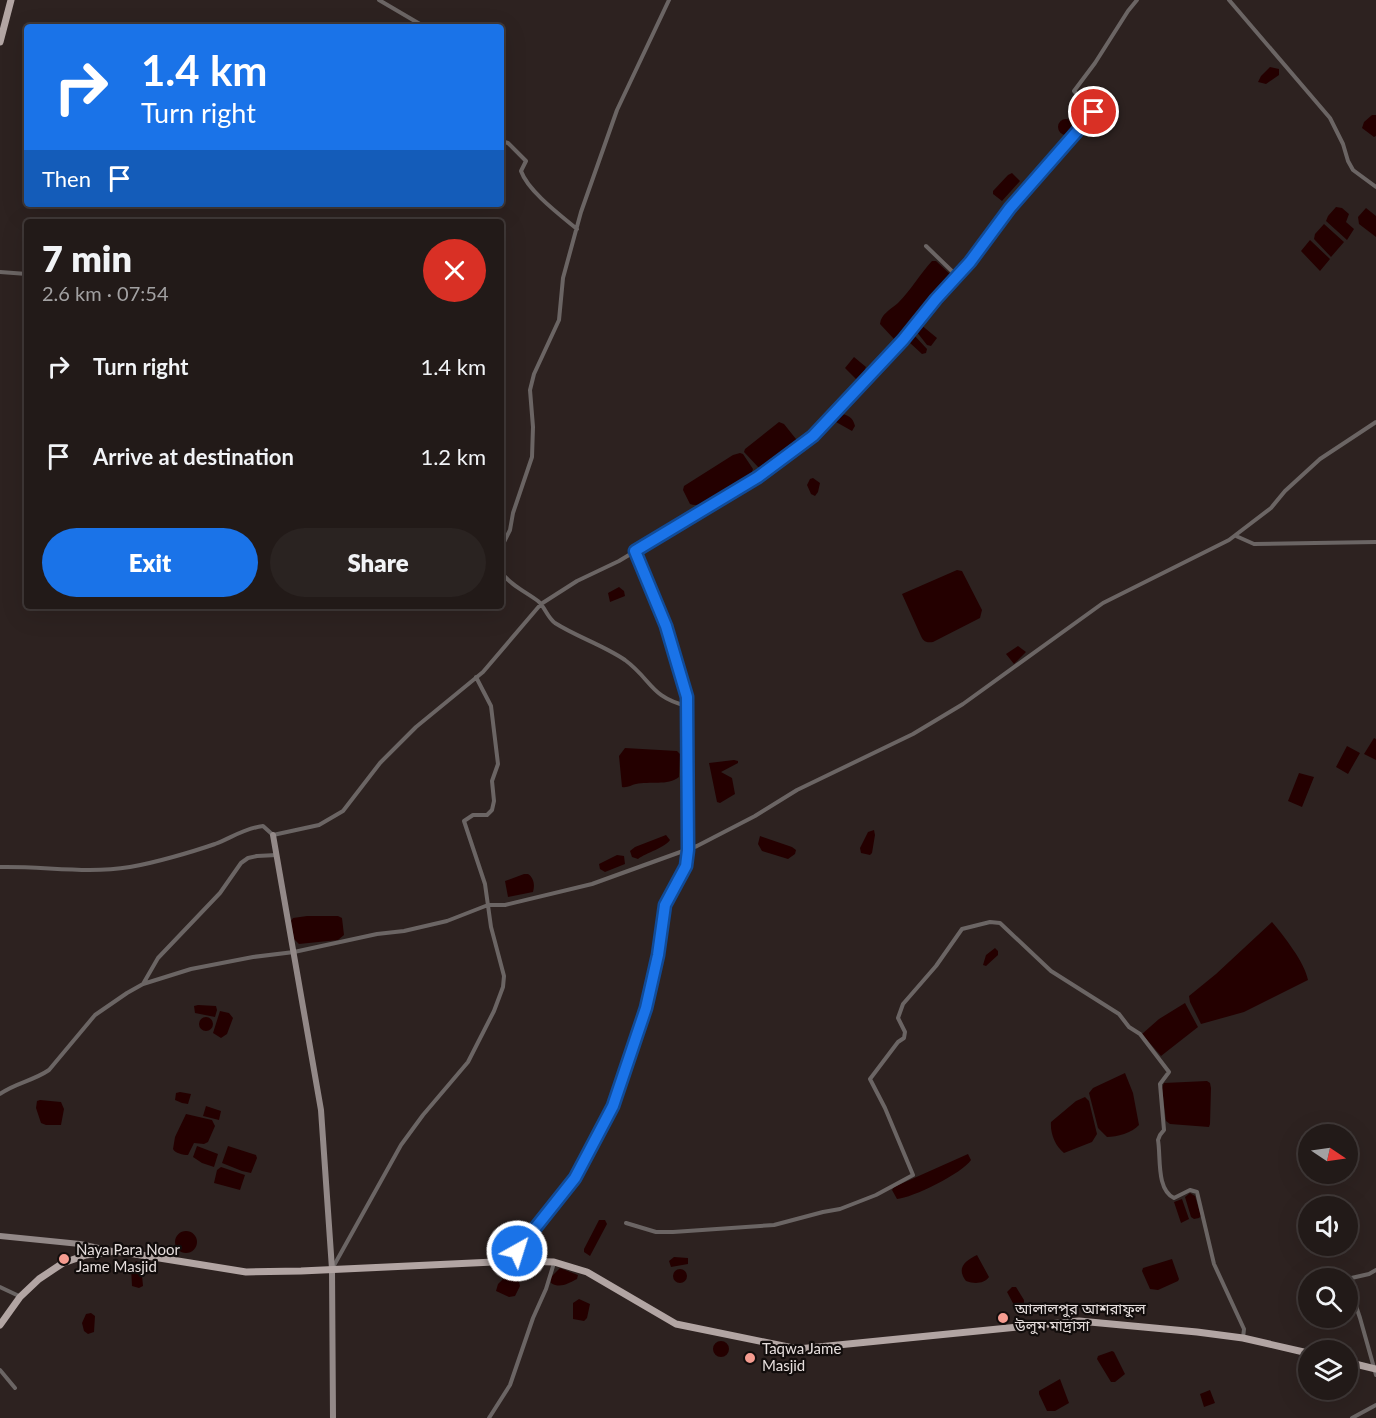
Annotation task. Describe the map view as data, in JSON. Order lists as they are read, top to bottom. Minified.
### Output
{"places":["Naya Para Noor Jame Masjid","আলালপুর আশরাফুল উলুম মাদ্রাসা","Taqwa Jame Masjid"],"north":"right","page":{"turn":["1.4 km","Turn right"],"then":"Then","heading":["7 min","2.6 km · 07:54"],"list":[{"name":"Turn right","value":"1.4 km"},{"name":"Arrive at destination","value":"1.2 km"}],"buttons":["Exit","Share"]}}
